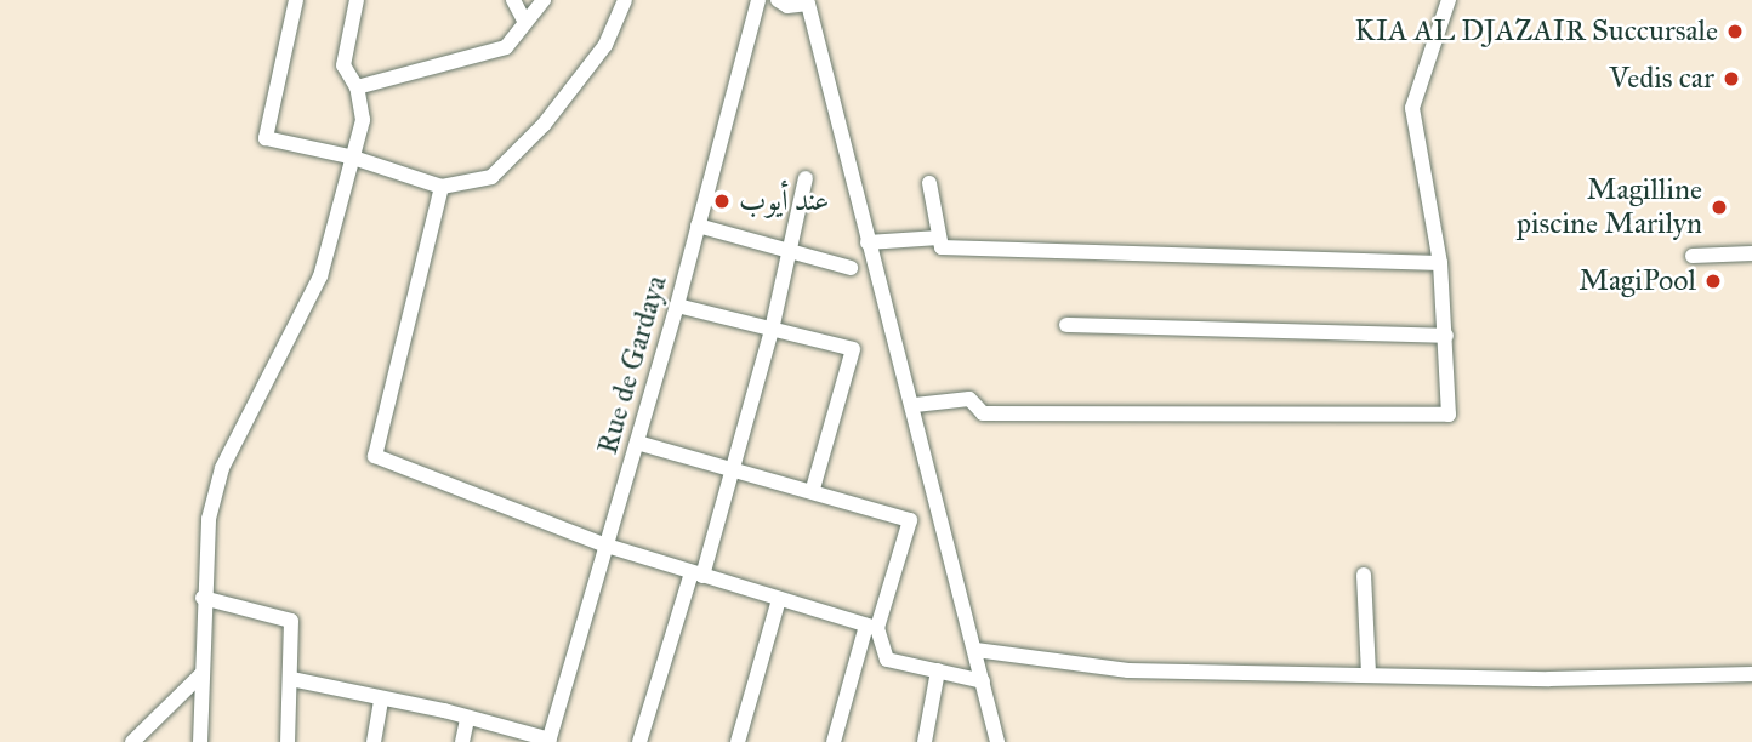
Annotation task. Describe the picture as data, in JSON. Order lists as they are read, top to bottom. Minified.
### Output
{"streets":{"street":["Rue de Gardaya"]},"places":["KIA AL DJAZAIR Succursale","Vedis car","عند أيوب","Magilline piscine Marilyn","MagiPool"]}
